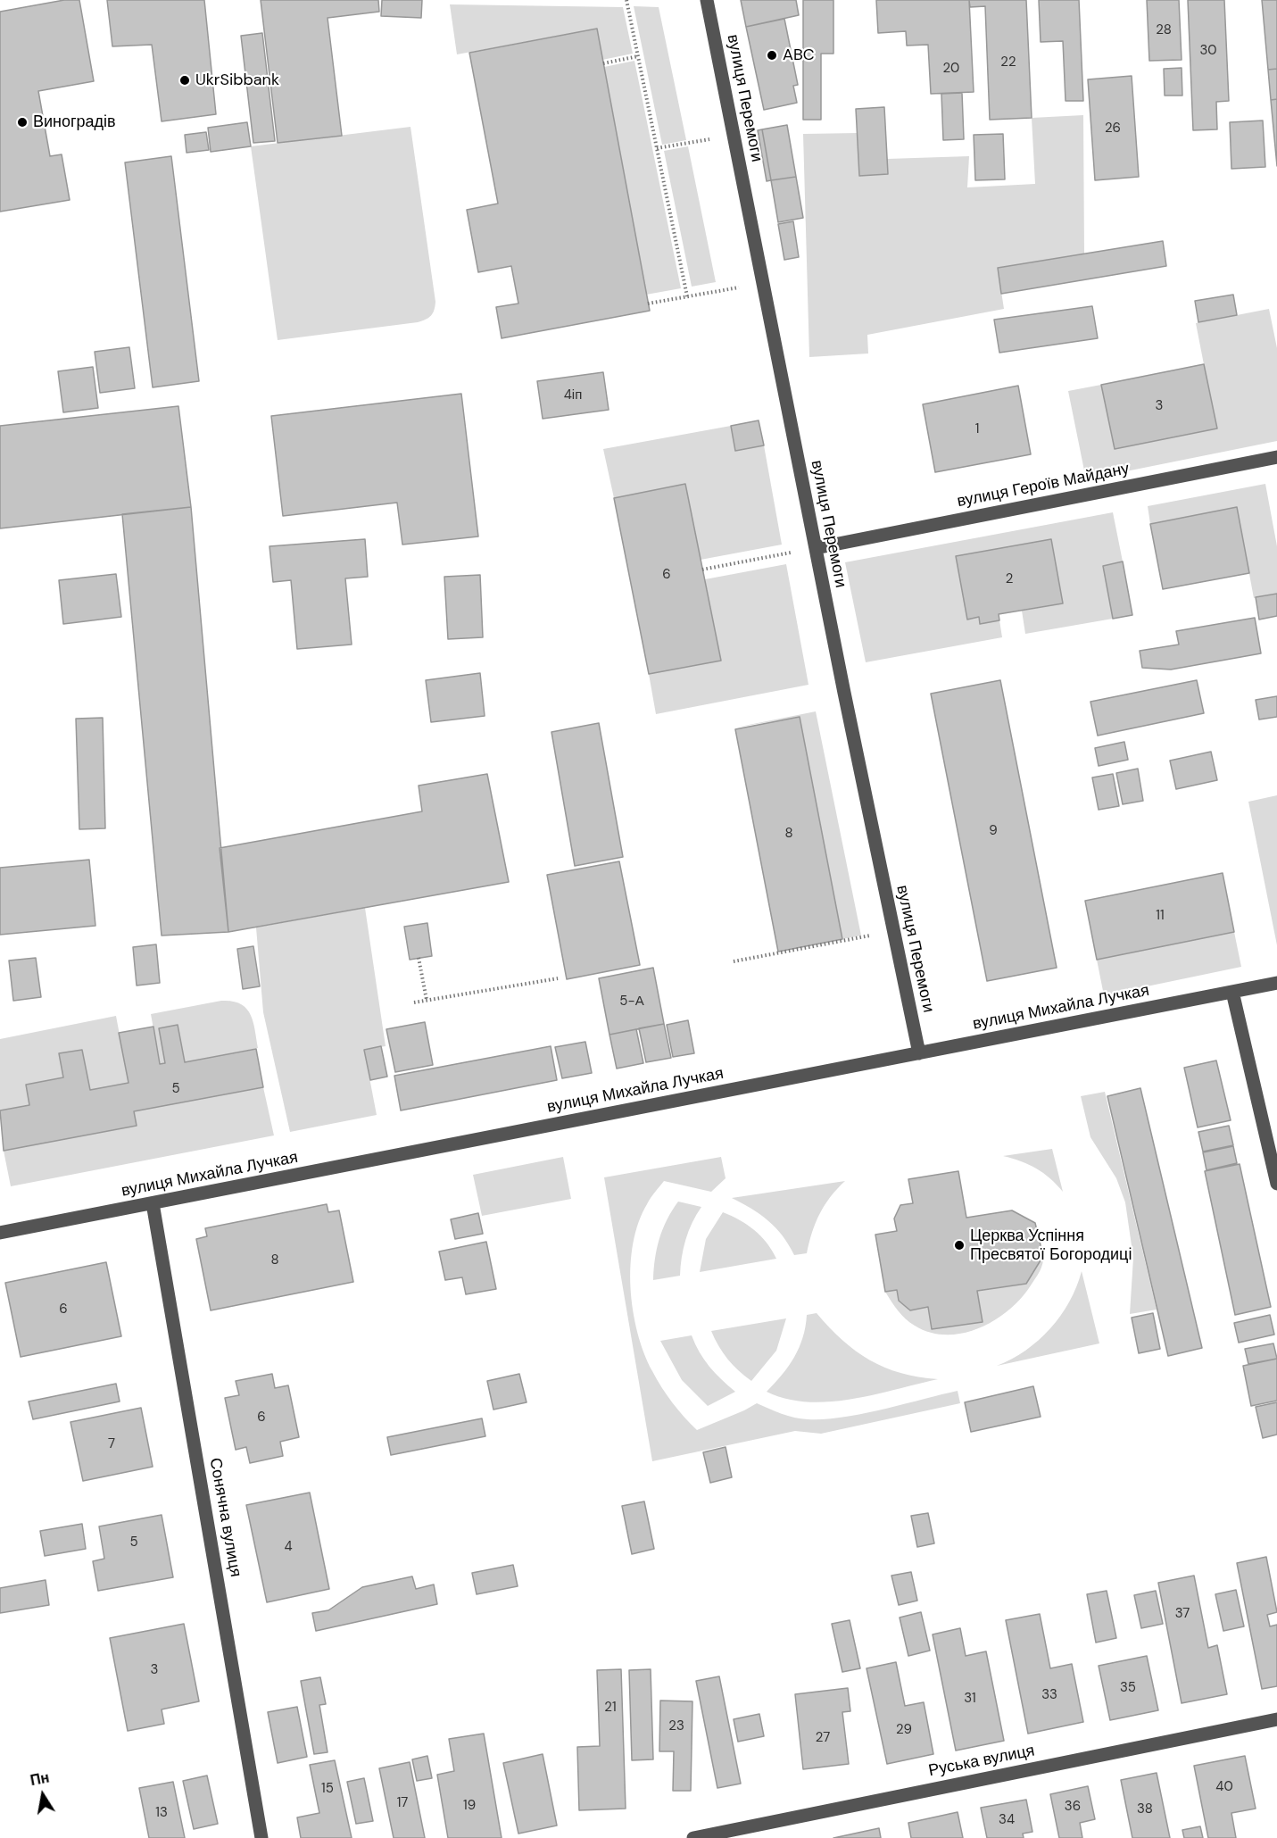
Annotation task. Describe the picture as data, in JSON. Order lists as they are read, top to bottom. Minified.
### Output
{"streets":{"street":["вулиця Перемоги","вулиця Героїв Майдану","вулиця Михайла Лучкая","Сонячна вулиця","Руська вулиця"]},"crossings":[["вулиця Перемоги","вулиця Героїв Майдану"],["вулиця Перемоги","вулиця Михайла Лучкая"],["вулиця Михайла Лучкая","Сонячна вулиця"]],"places":["ABC","UkrSibbank","Виноградів","Церква Успіння Пресвятої Богородиці"],"house_numbers":["28","30","22","20","26","4іп","3","1","6","2","9","8","11","5-А","5","8","6","6","7","5","4","37","3","35","33","31","21","23","29","27","40","15","17","19","36","38","13","34"],"north":"top"}
